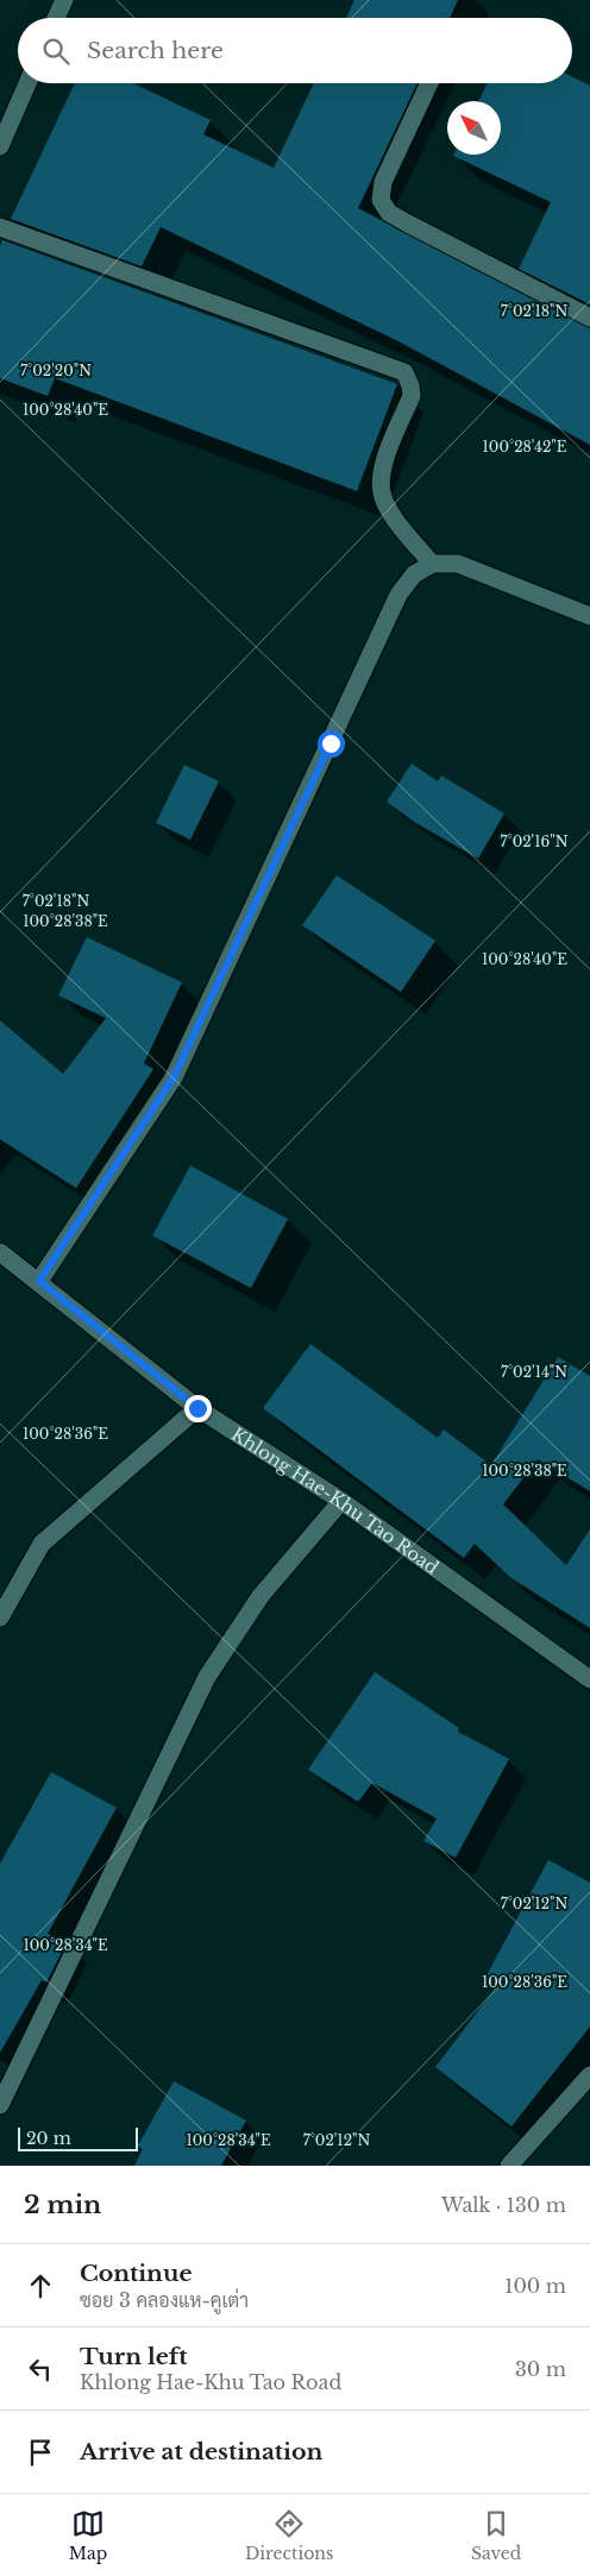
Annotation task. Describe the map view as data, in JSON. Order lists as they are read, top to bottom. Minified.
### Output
{"streets":{"street":["Khlong Hae-Khu Tao Road"]},"scale_bar":"20 m","north":"top left","page":{"search":"Search here","scale":"20 m","heading":["2 min","Walk · 130 m"],"list":[["Continue","ซอย 3 คลองแห-คูเต่า","100 m"],["Turn left","Khlong Hae-Khu Tao Road","30 m"],"Arrive at destination"],"nav":["Map","Directions","Saved"]},"coordinates":["7°02'18\"N","7°02'20\"N","100°28'40\"E","100°28'42\"E","7°02'16\"N","100°28'38\"E","7°02'14\"N","100°28'36\"E","7°02'12\"N","100°28'34\"E"]}
